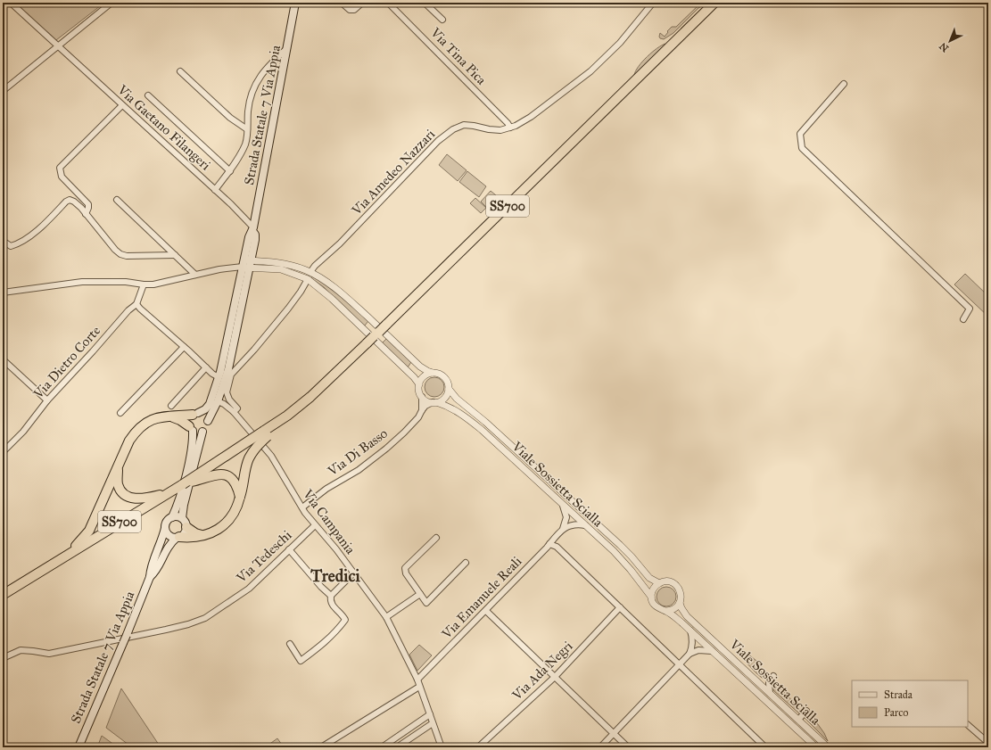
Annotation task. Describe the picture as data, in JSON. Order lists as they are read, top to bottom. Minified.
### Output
{"streets":{"highway":["SS700"],"main road":["Strada Statale 7 Via Appia"],"street":["Via Tina Pica","Via Gaetano Filangeri","Via Amedeo Nazzari","Via Dietro Corte","Via Di Basso","Viale Sossietta Scialla","Via Campania","Via Tedeschi","Via Emanuele Reali","Via Ada Negri"]},"crossings":[["Via Tina Pica","Via Amedeo Nazzari"],["Strada Statale 7 Via Appia","Via Gaetano Filangeri"],["Strada Statale 7 Via Appia","SS700"],["Strada Statale 7 Via Appia","Viale Sossietta Scialla"],["Strada Statale 7 Via Appia","Via Campania"],["Via Amedeo Nazzari","Viale Sossietta Scialla"],["Via Di Basso","Viale Sossietta Scialla"],["Via Di Basso","Via Campania"],["Viale Sossietta Scialla","Via Emanuele Reali"],["Via Campania","Via Tedeschi"],["Via Campania","Via Emanuele Reali"]],"districts":["Tredici"],"legend":["Strada","Parco"],"north":"bottom left"}
